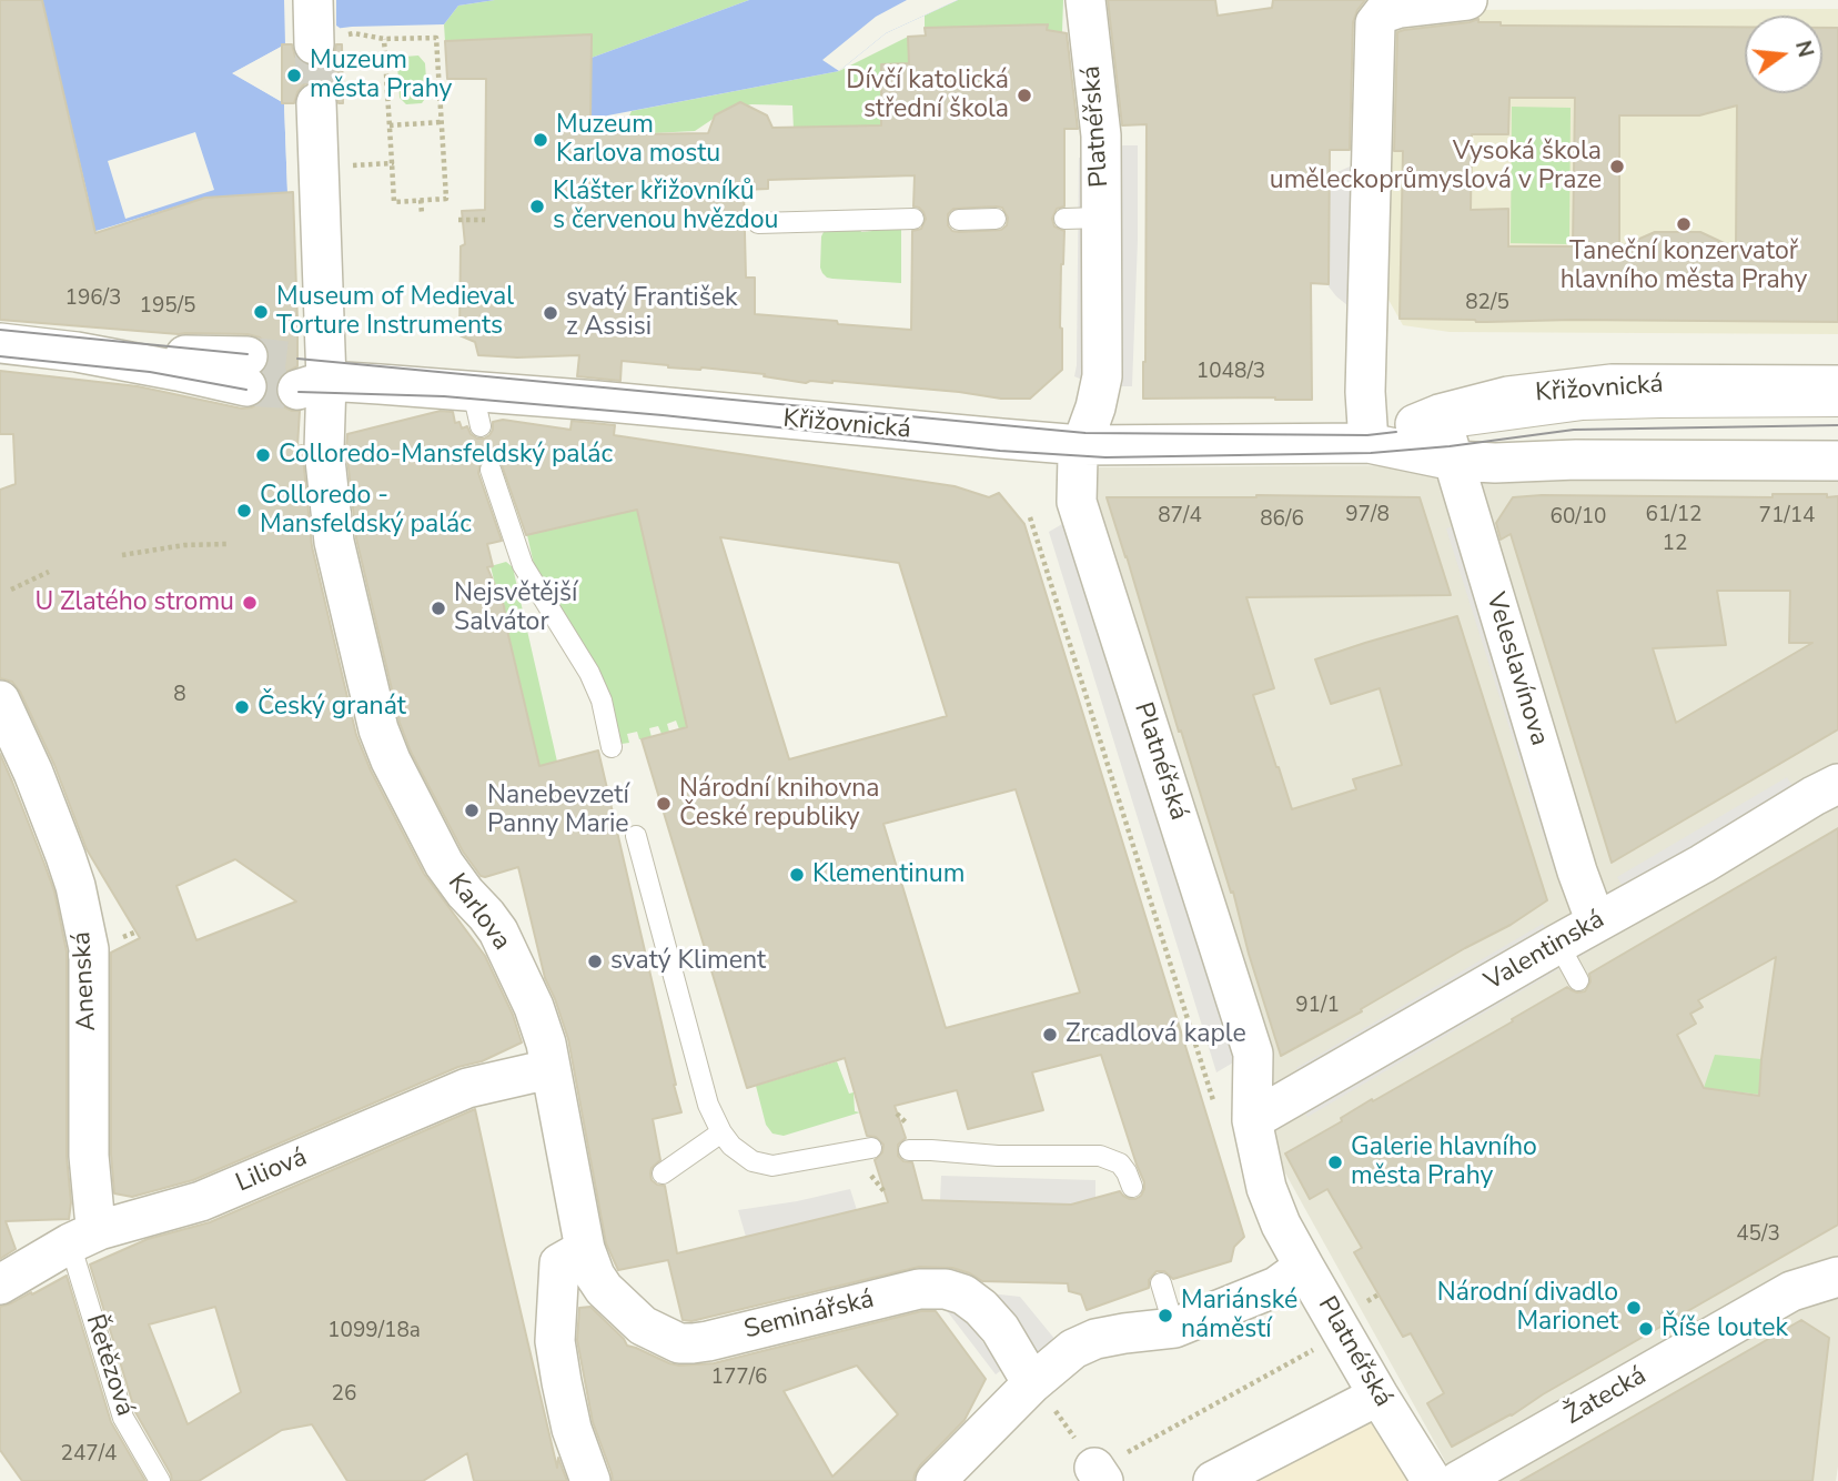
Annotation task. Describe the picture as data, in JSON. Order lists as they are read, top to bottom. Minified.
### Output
{"streets":{"street":["Platnéřská","Křižovnická","Veleslavínova","Karlova","Valentinská","Anenská","Liliová","Seminářská","Žatecká"],"lane":["Řetězová"]},"crossings":[["Platnéřská","Křižovnická"],["Platnéřská","Valentinská"],["Křižovnická","Veleslavínova"],["Křižovnická","Karlova"],["Veleslavínova","Valentinská"],["Karlova","Liliová"],["Karlova","Seminářská"],["Anenská","Liliová"],["Anenská","Řetězová"],["Liliová","Řetězová"]],"places":["Muzeum města Prahy","Dívčí katolická střední škola","Muzeum Karlova mostu","Vysoká škola uměleckoprůmyslová v Praze","Klášter křižovníků s červenou hvězdou","Taneční konzervatoř hlavního města Prahy","Museum of Medieval Torture Instruments","svatý František z Assisi","Colloredo-Mansfeldský palác","Colloredo - Mansfeldský palác","U Zlatého stromu","Nejsvětější Salvátor","Český granát","Národní knihovna České republiky","Nanebevzetí Panny Marie","Klementinum","svatý Kliment","Zrcadlová kaple","Galerie hlavního města Prahy","Národní divadlo Marionet","Mariánské náměstí","Říše loutek"],"house_numbers":["196/3","82/5","195/5","1048/3","97/8","61/12","87/4","71/14","60/10","86/6","12","8","91/1","45/3","1099/18a","177/6","26","247/4"],"north":"right"}
